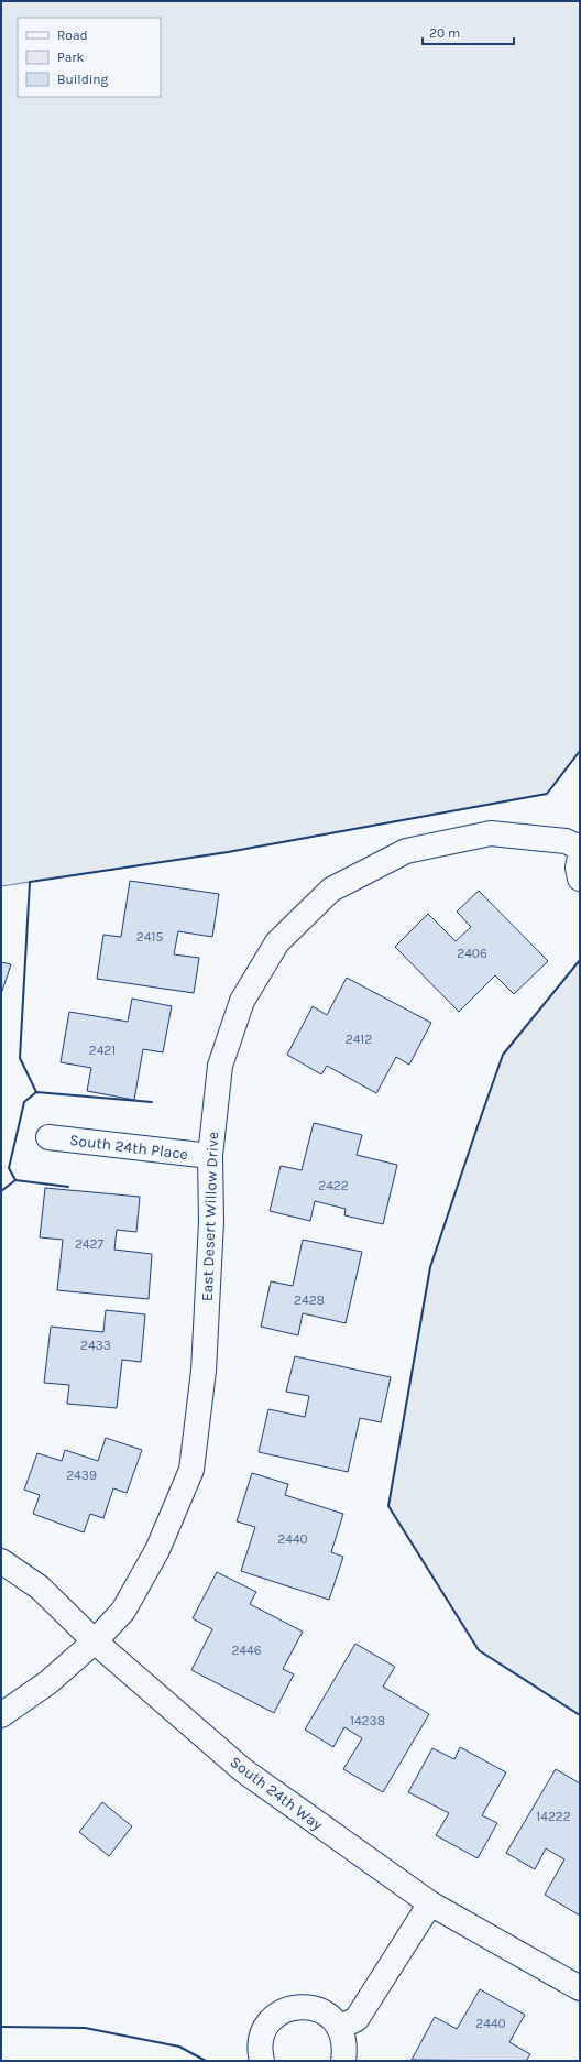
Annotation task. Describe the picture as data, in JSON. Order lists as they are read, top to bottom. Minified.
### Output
{"streets":{"street":["South 24th Place","East Desert Willow Drive","South 24th Way"]},"crossings":[["South 24th Place","East Desert Willow Drive"],["East Desert Willow Drive","South 24th Way"]],"house_numbers":["2415","2406","2412","2421","2422","2427","2428","2433","2439","2440","2446","14238","14222","2440"],"legend":["Road","Park","Building"],"scale_bar":"20 m"}
